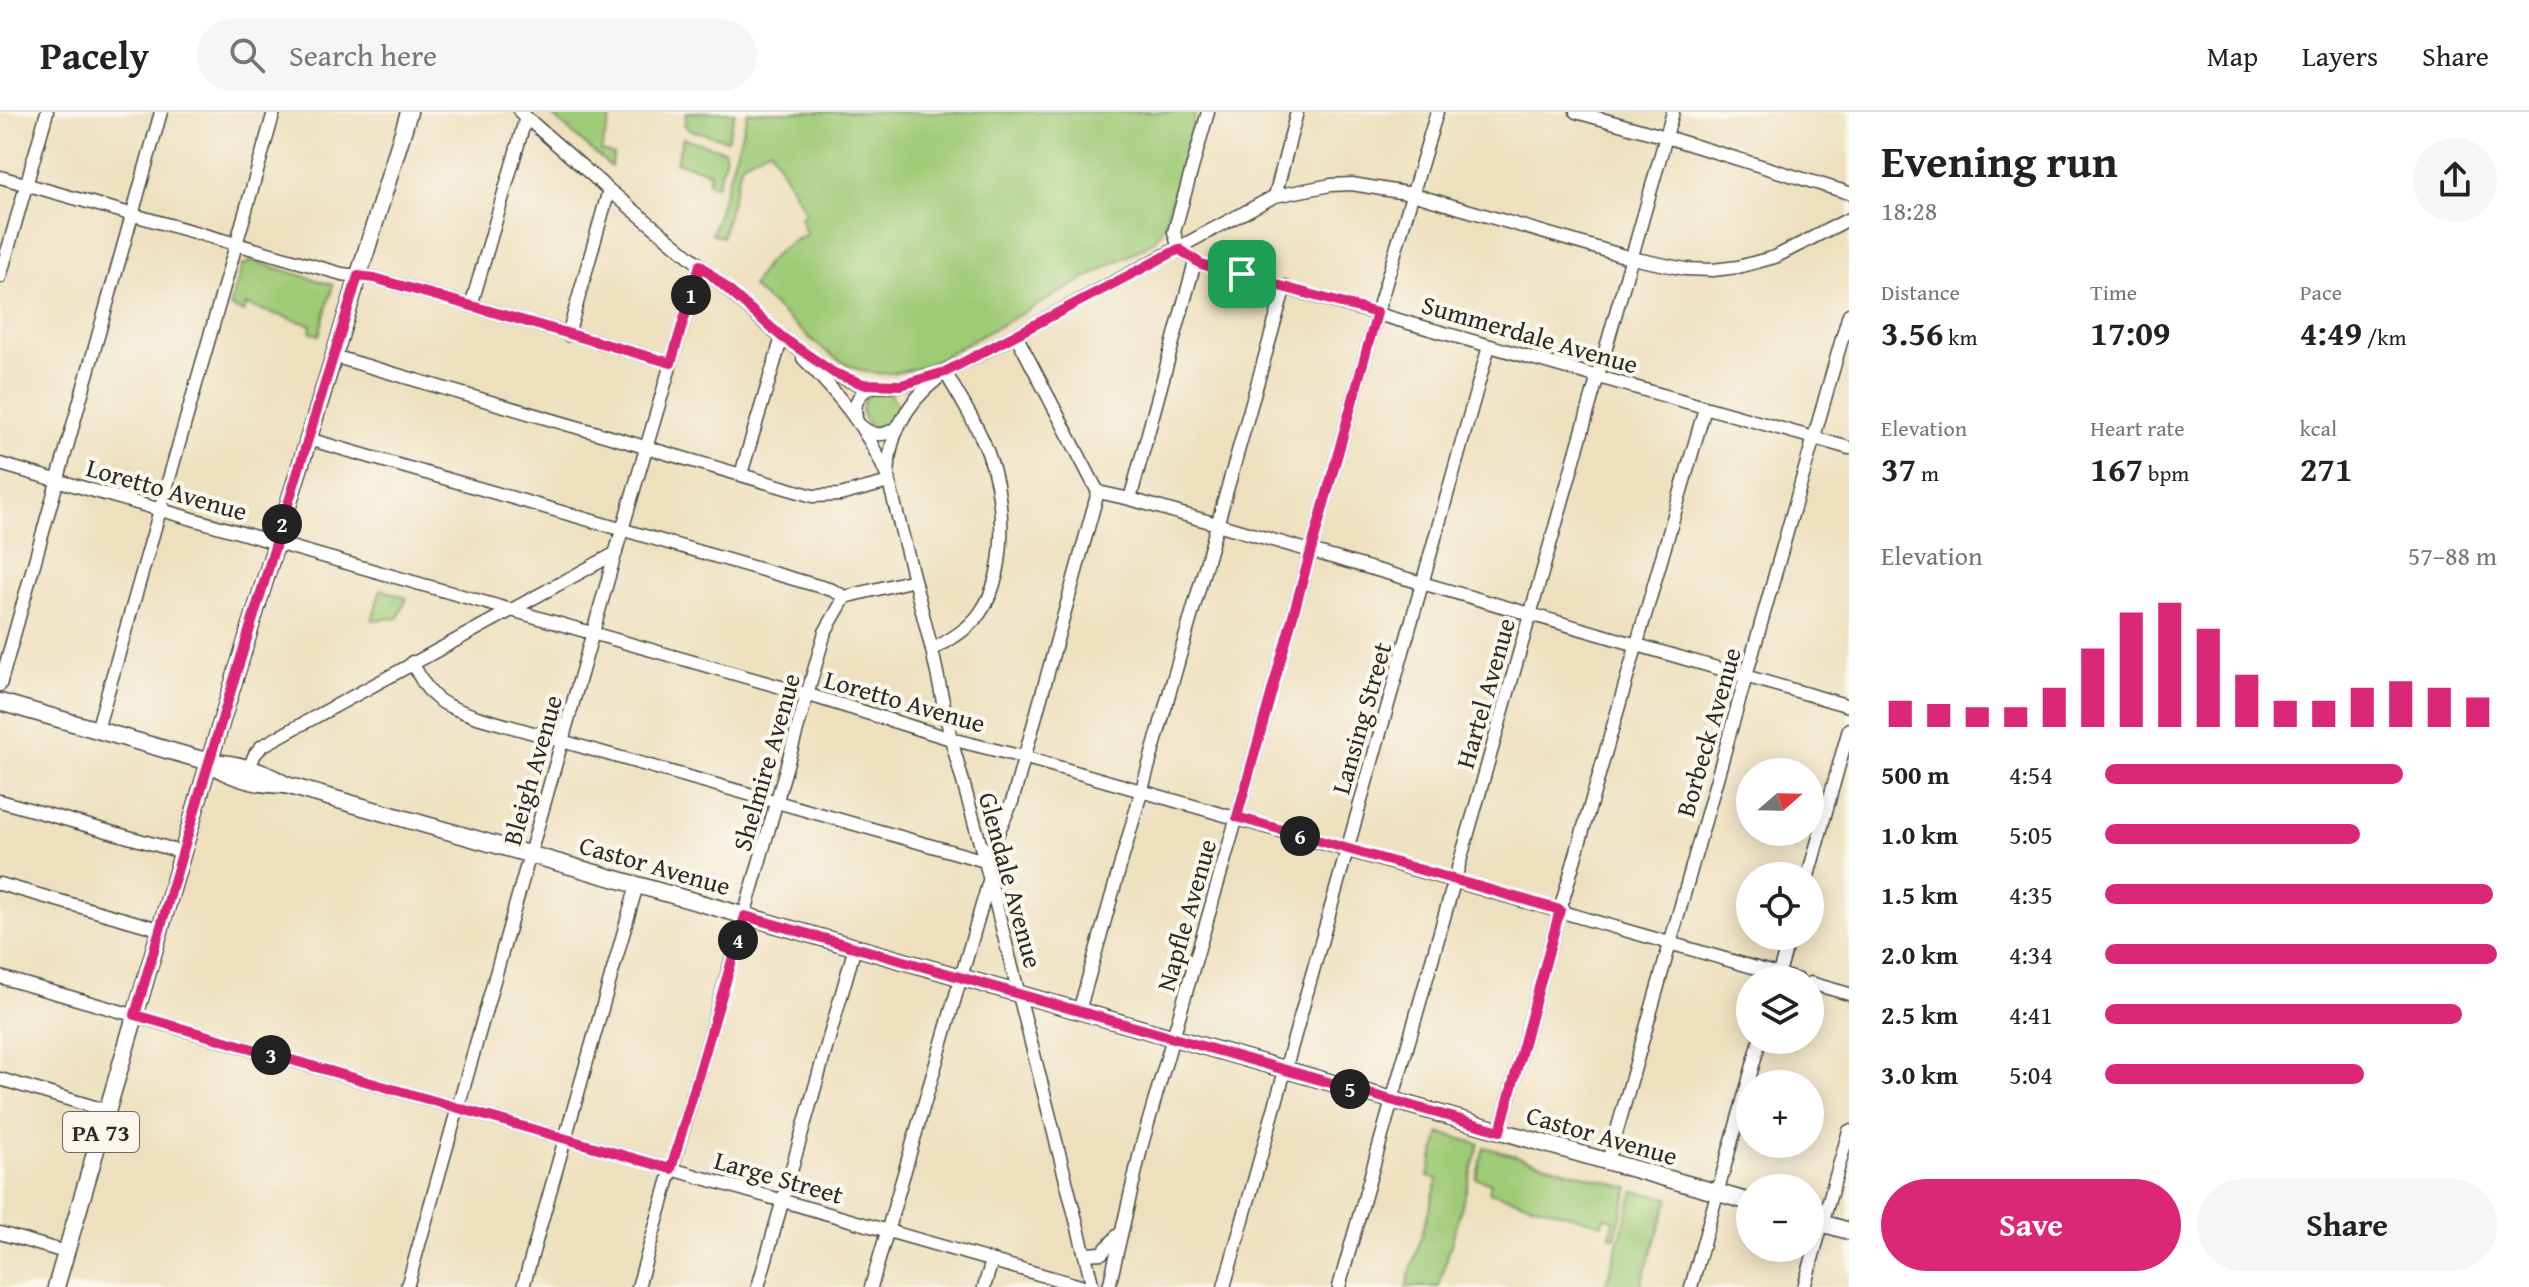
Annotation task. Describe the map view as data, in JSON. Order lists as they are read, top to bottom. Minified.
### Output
{"streets":{"main road":["Castor Avenue","PA 73"],"street":["Summerdale Avenue","Loretto Avenue","Hartel Avenue","Lansing Street","Borbeck Avenue","Shelmire Avenue","Bleigh Avenue","Glendale Avenue","Napfle Avenue","Large Street"]},"crossings":[["Summerdale Avenue","Hartel Avenue"],["Summerdale Avenue","Lansing Street"],["Summerdale Avenue","Borbeck Avenue"],["Summerdale Avenue","Napfle Avenue"],["Loretto Avenue","Hartel Avenue"],["Loretto Avenue","Lansing Street"],["Loretto Avenue","Borbeck Avenue"],["Loretto Avenue","Shelmire Avenue"],["Loretto Avenue","Bleigh Avenue"],["Loretto Avenue","Glendale Avenue"],["Loretto Avenue","Napfle Avenue"],["Loretto Avenue","PA 73"],["Hartel Avenue","Castor Avenue"],["Lansing Street","Castor Avenue"],["Borbeck Avenue","Castor Avenue"],["Shelmire Avenue","Castor Avenue"],["Shelmire Avenue","Large Street"],["Bleigh Avenue","Castor Avenue"],["Bleigh Avenue","Glendale Avenue"],["Bleigh Avenue","Large Street"],["Castor Avenue","Glendale Avenue"],["Castor Avenue","Napfle Avenue"],["Castor Avenue","PA 73"],["PA 73","Large Street"]],"north":"right","page":{"header":"Pacely","search":"Search here","nav":["Map","Layers","Share"],"heading":["Evening run","18:28"],"stats":[["Distance","3.56 km"],["Time","17:09"],["Pace","4:49 /km"],["Elevation","37 m"],["Heart rate","167 bpm"],["kcal","271"]],"pins":["1","2","6","4","3","5"],"chart":["Elevation","57–88 m"],"list":[{"name":"500 m","note":"4:54"},{"name":"1.0 km","note":"5:05"},{"name":"1.5 km","note":"4:35"},{"name":"2.0 km","note":"4:34"},{"name":"2.5 km","note":"4:41"},{"name":"3.0 km","note":"5:04"}],"map_buttons":["+","−"],"buttons":["Save","Share"]}}
